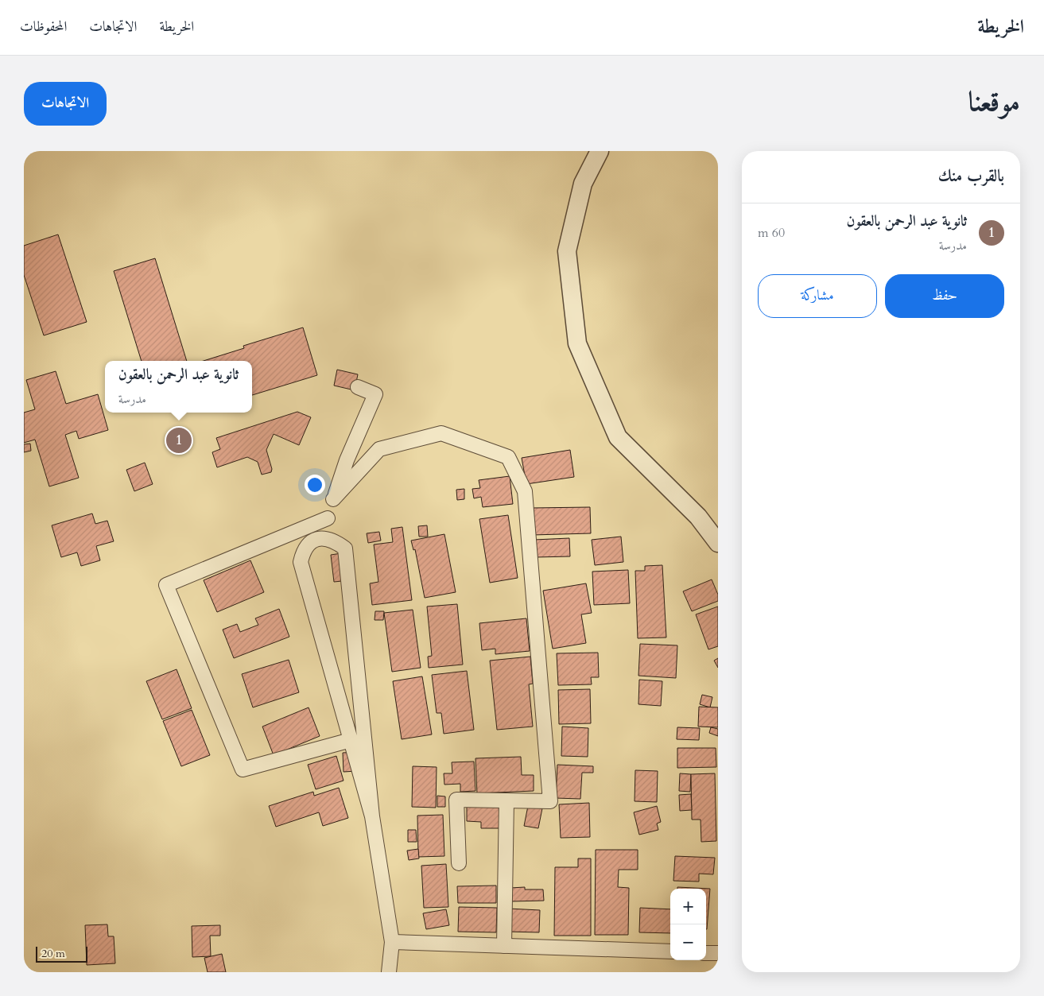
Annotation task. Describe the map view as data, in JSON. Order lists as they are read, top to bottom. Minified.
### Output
{"scale_bar":"20 m","page":{"header":"الخريطة","nav":["الخريطة","الاتجاهات","المحفوظات"],"title":"موقعنا","buttons":["الاتجاهات",["حفظ","مشاركة"]],"heading":"بالقرب منك","list":[{"mark":"1","name":"ثانوية عبد الرحمن بالعقون","note":"مدرسة","value":"60 m"}],"popup":["ثانوية عبد الرحمن بالعقون","مدرسة"],"pins":"1","map_buttons":["+","−"],"scale":"20 m"}}
